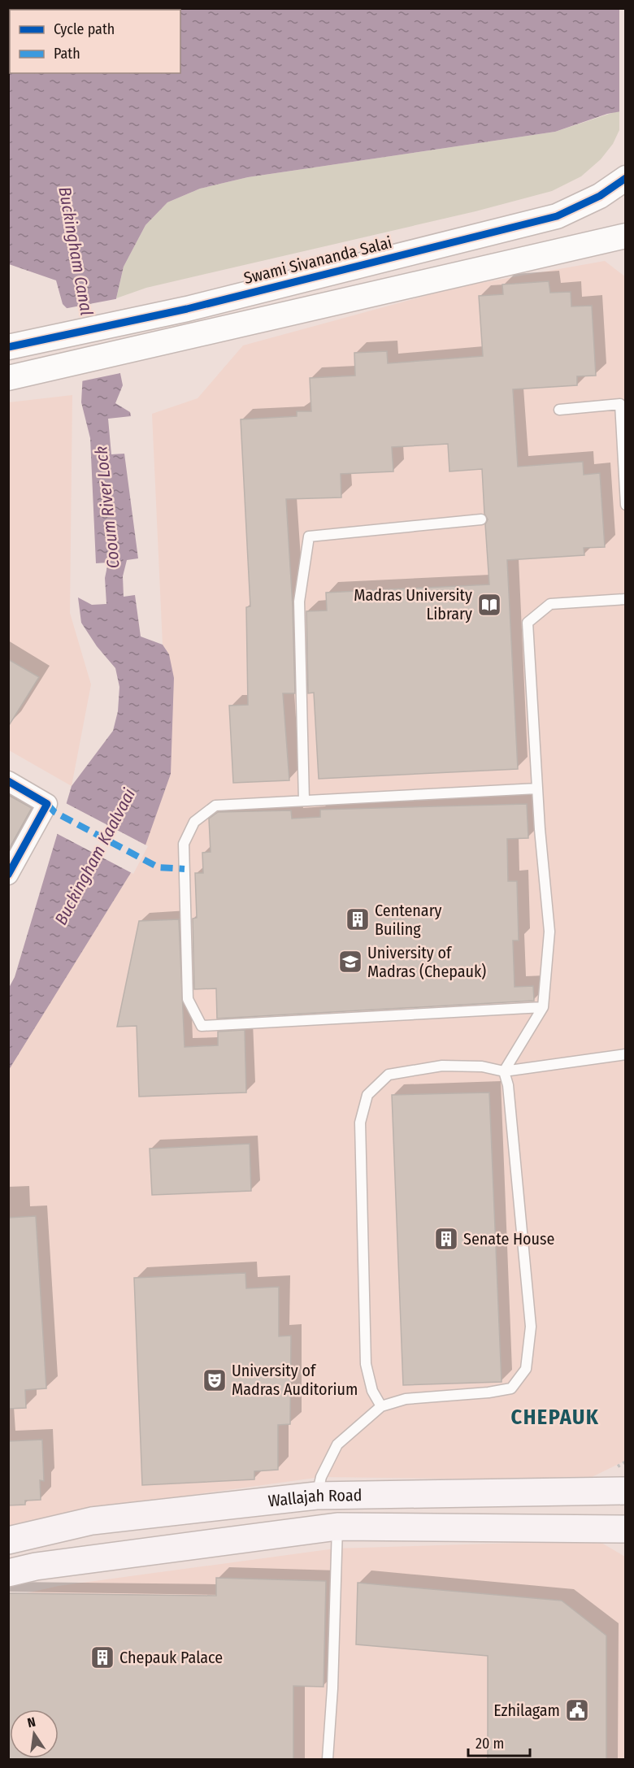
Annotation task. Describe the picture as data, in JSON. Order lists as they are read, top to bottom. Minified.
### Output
{"streets":{"main road":["Wallajah Road"],"street":["Swami Sivananda Salai"]},"districts":["CHEPAUK"],"water":["Buckingham Canal","Cooum River Lock","Buckingham Kaalvaai"],"places":{"library":["Madras University Library"],"building":["Centenary Builing","Senate House","Chepauk Palace"],"school or university":["University of Madras (Chepauk)"],"theatre":["University of Madras Auditorium"],"public building":["Ezhilagam"]},"legend":["Cycle path","Path"],"scale_bar":"20 m","north":"top"}
